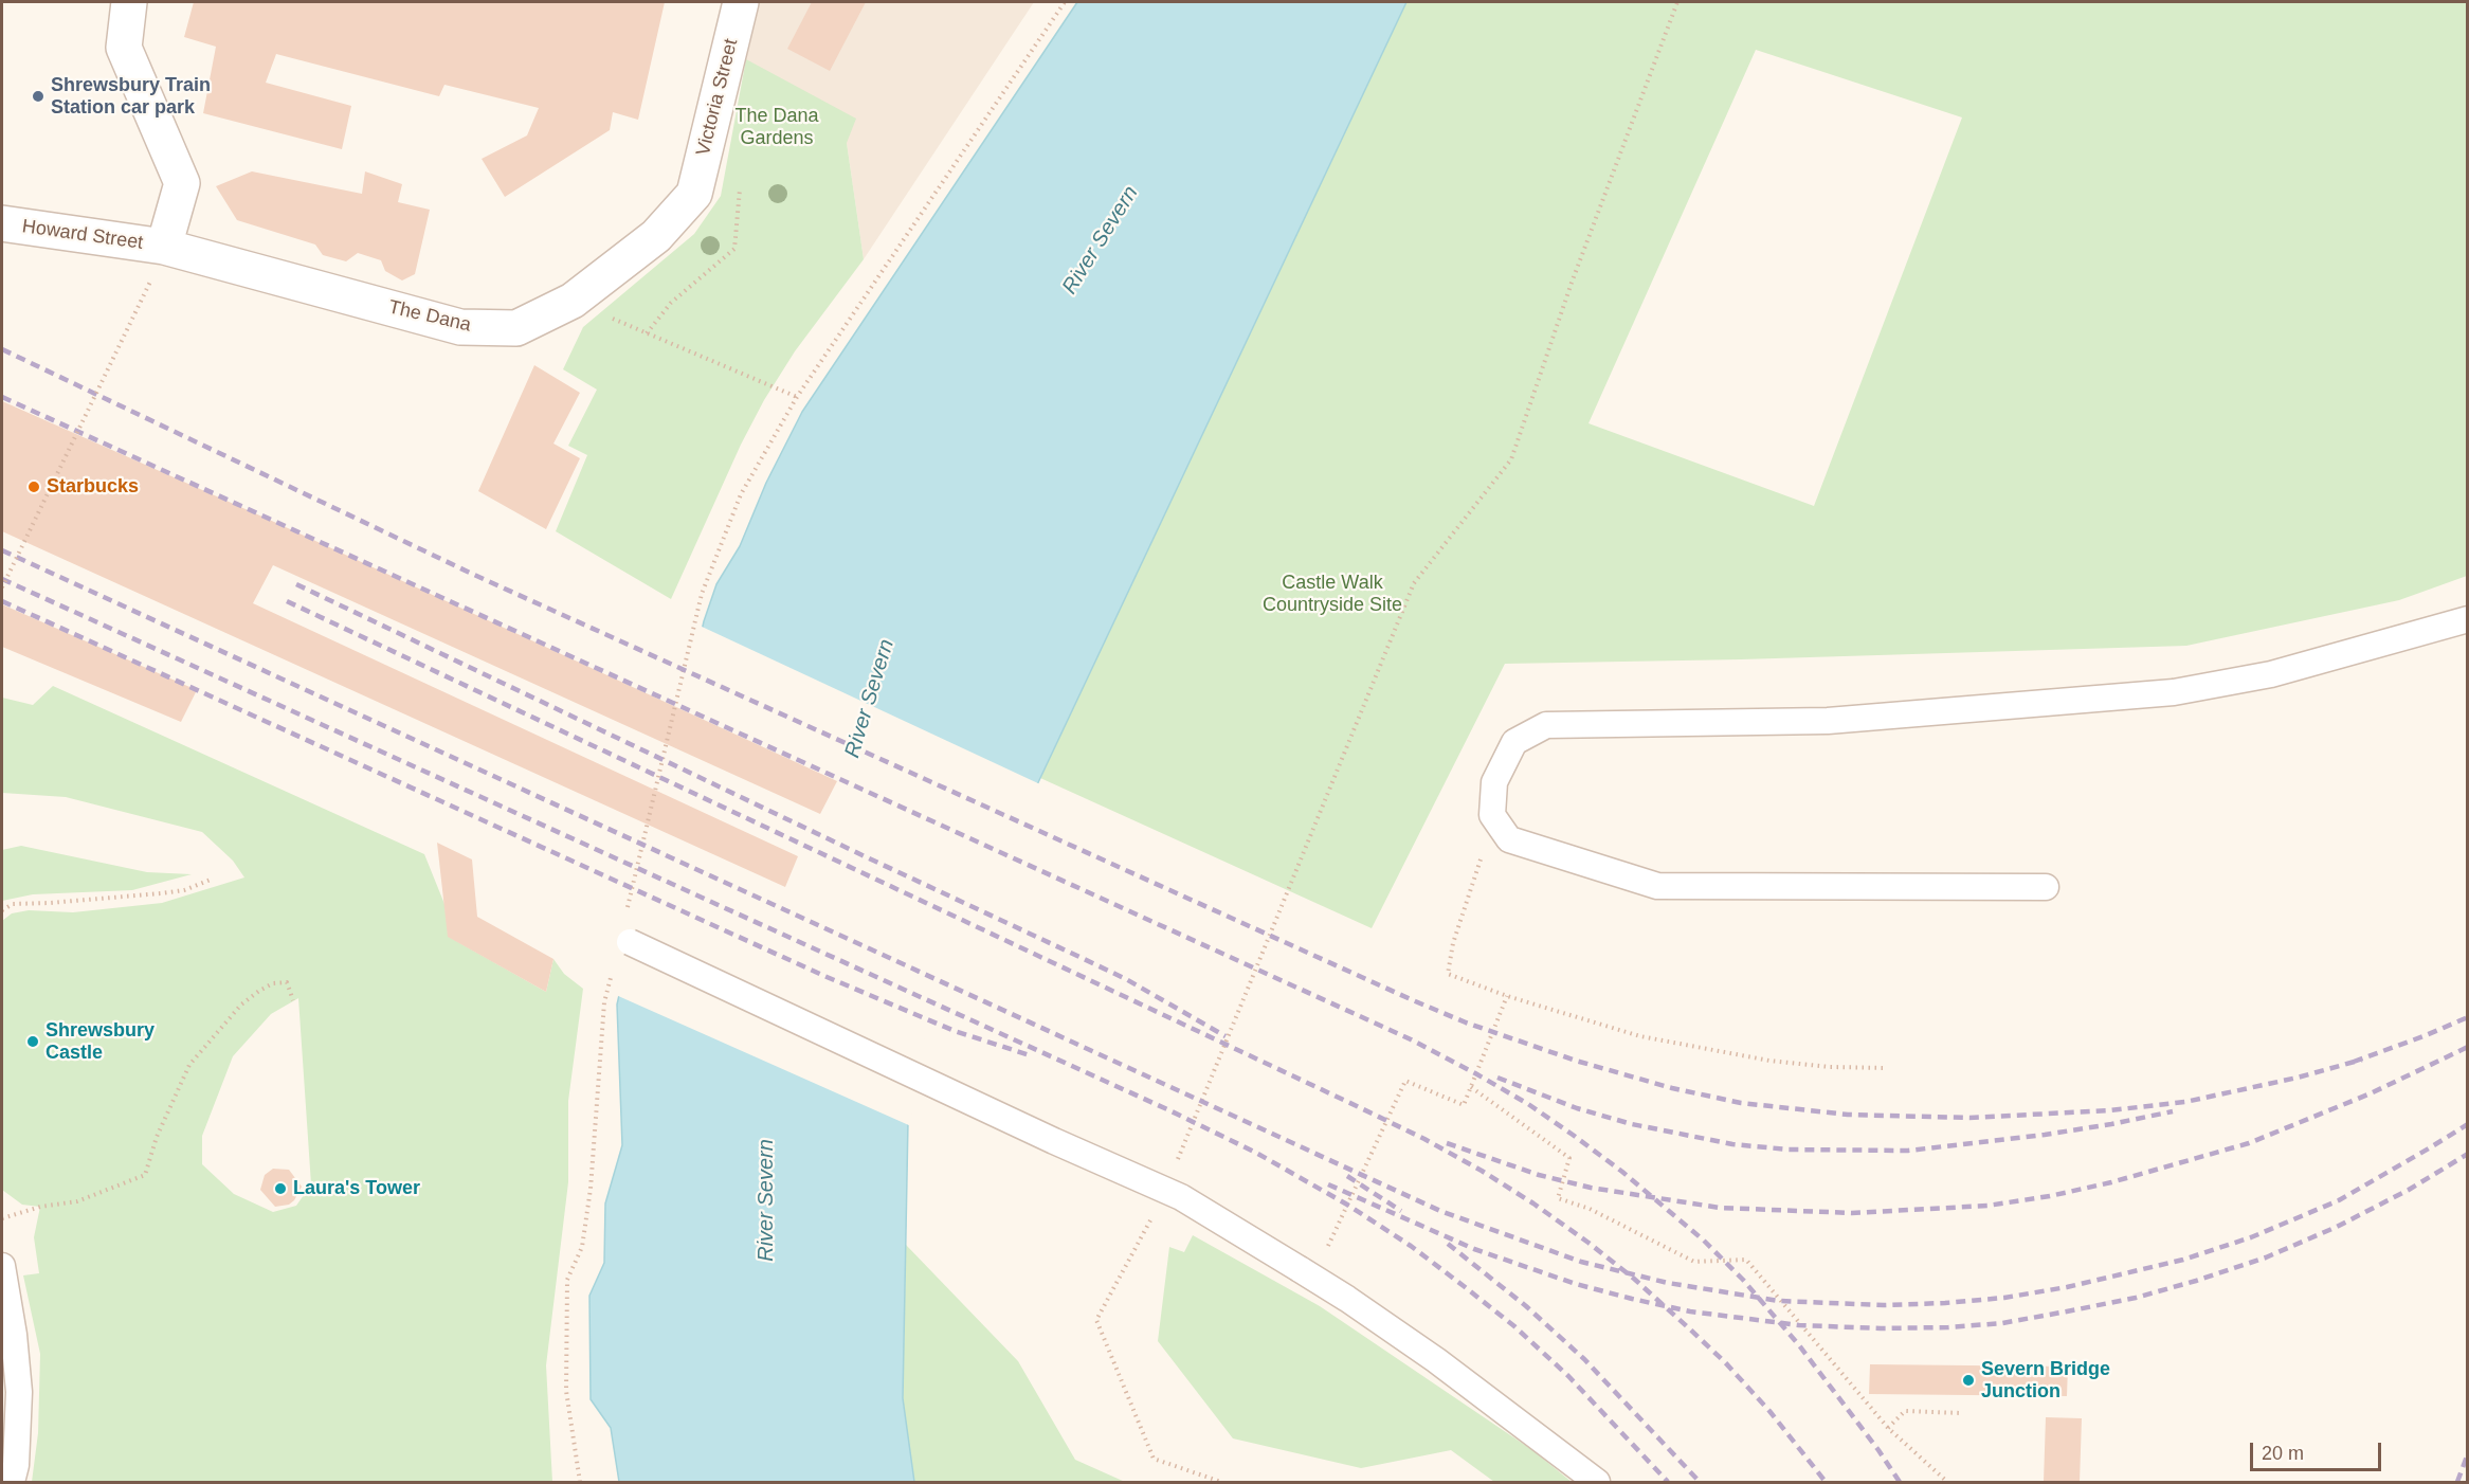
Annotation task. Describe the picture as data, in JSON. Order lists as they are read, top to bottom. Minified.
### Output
{"streets":{"street":["Victoria Street","Howard Street","The Dana"]},"crossings":[["Victoria Street","The Dana"],["Howard Street","The Dana"]],"water":["River Severn"],"parks":["The Dana Gardens","Castle Walk Countryside Site"],"places":["Shrewsbury Train Station car park","Starbucks","Shrewsbury Castle","Laura's Tower","Severn Bridge Junction"],"scale_bar":"20 m"}
